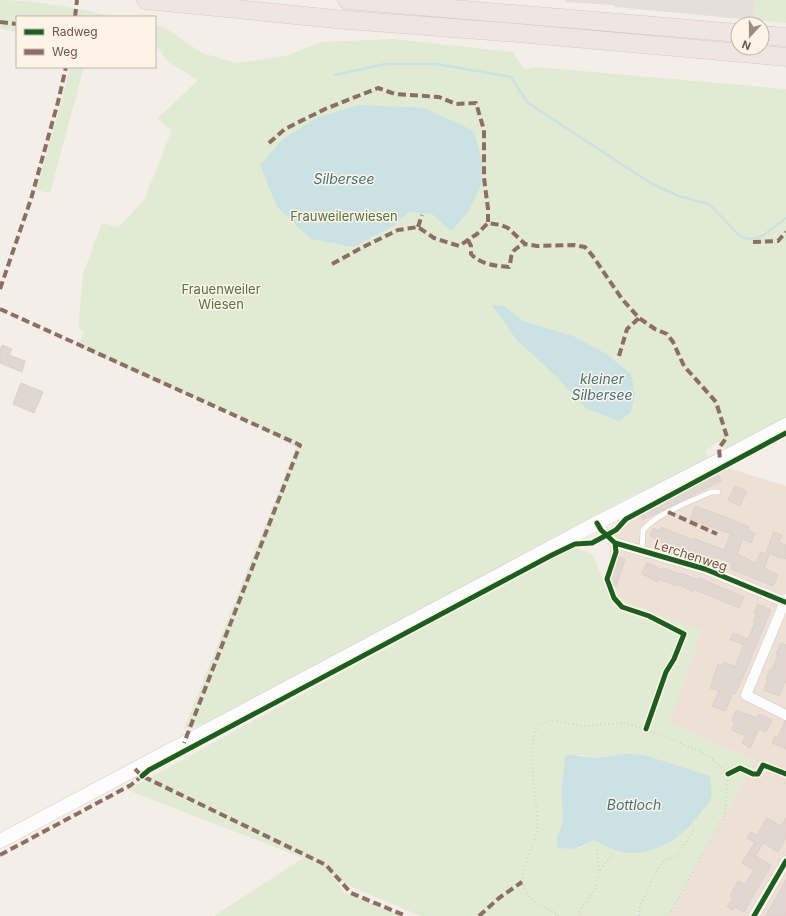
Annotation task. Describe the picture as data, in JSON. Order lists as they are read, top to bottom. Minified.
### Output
{"streets":{"street":["Lerchenweg"]},"water":["Silbersee","kleiner Silbersee","Bottloch"],"parks":["Frauweilerwiesen","Frauenweiler Wiesen"],"legend":["Radweg","Weg"],"north":"bottom"}
